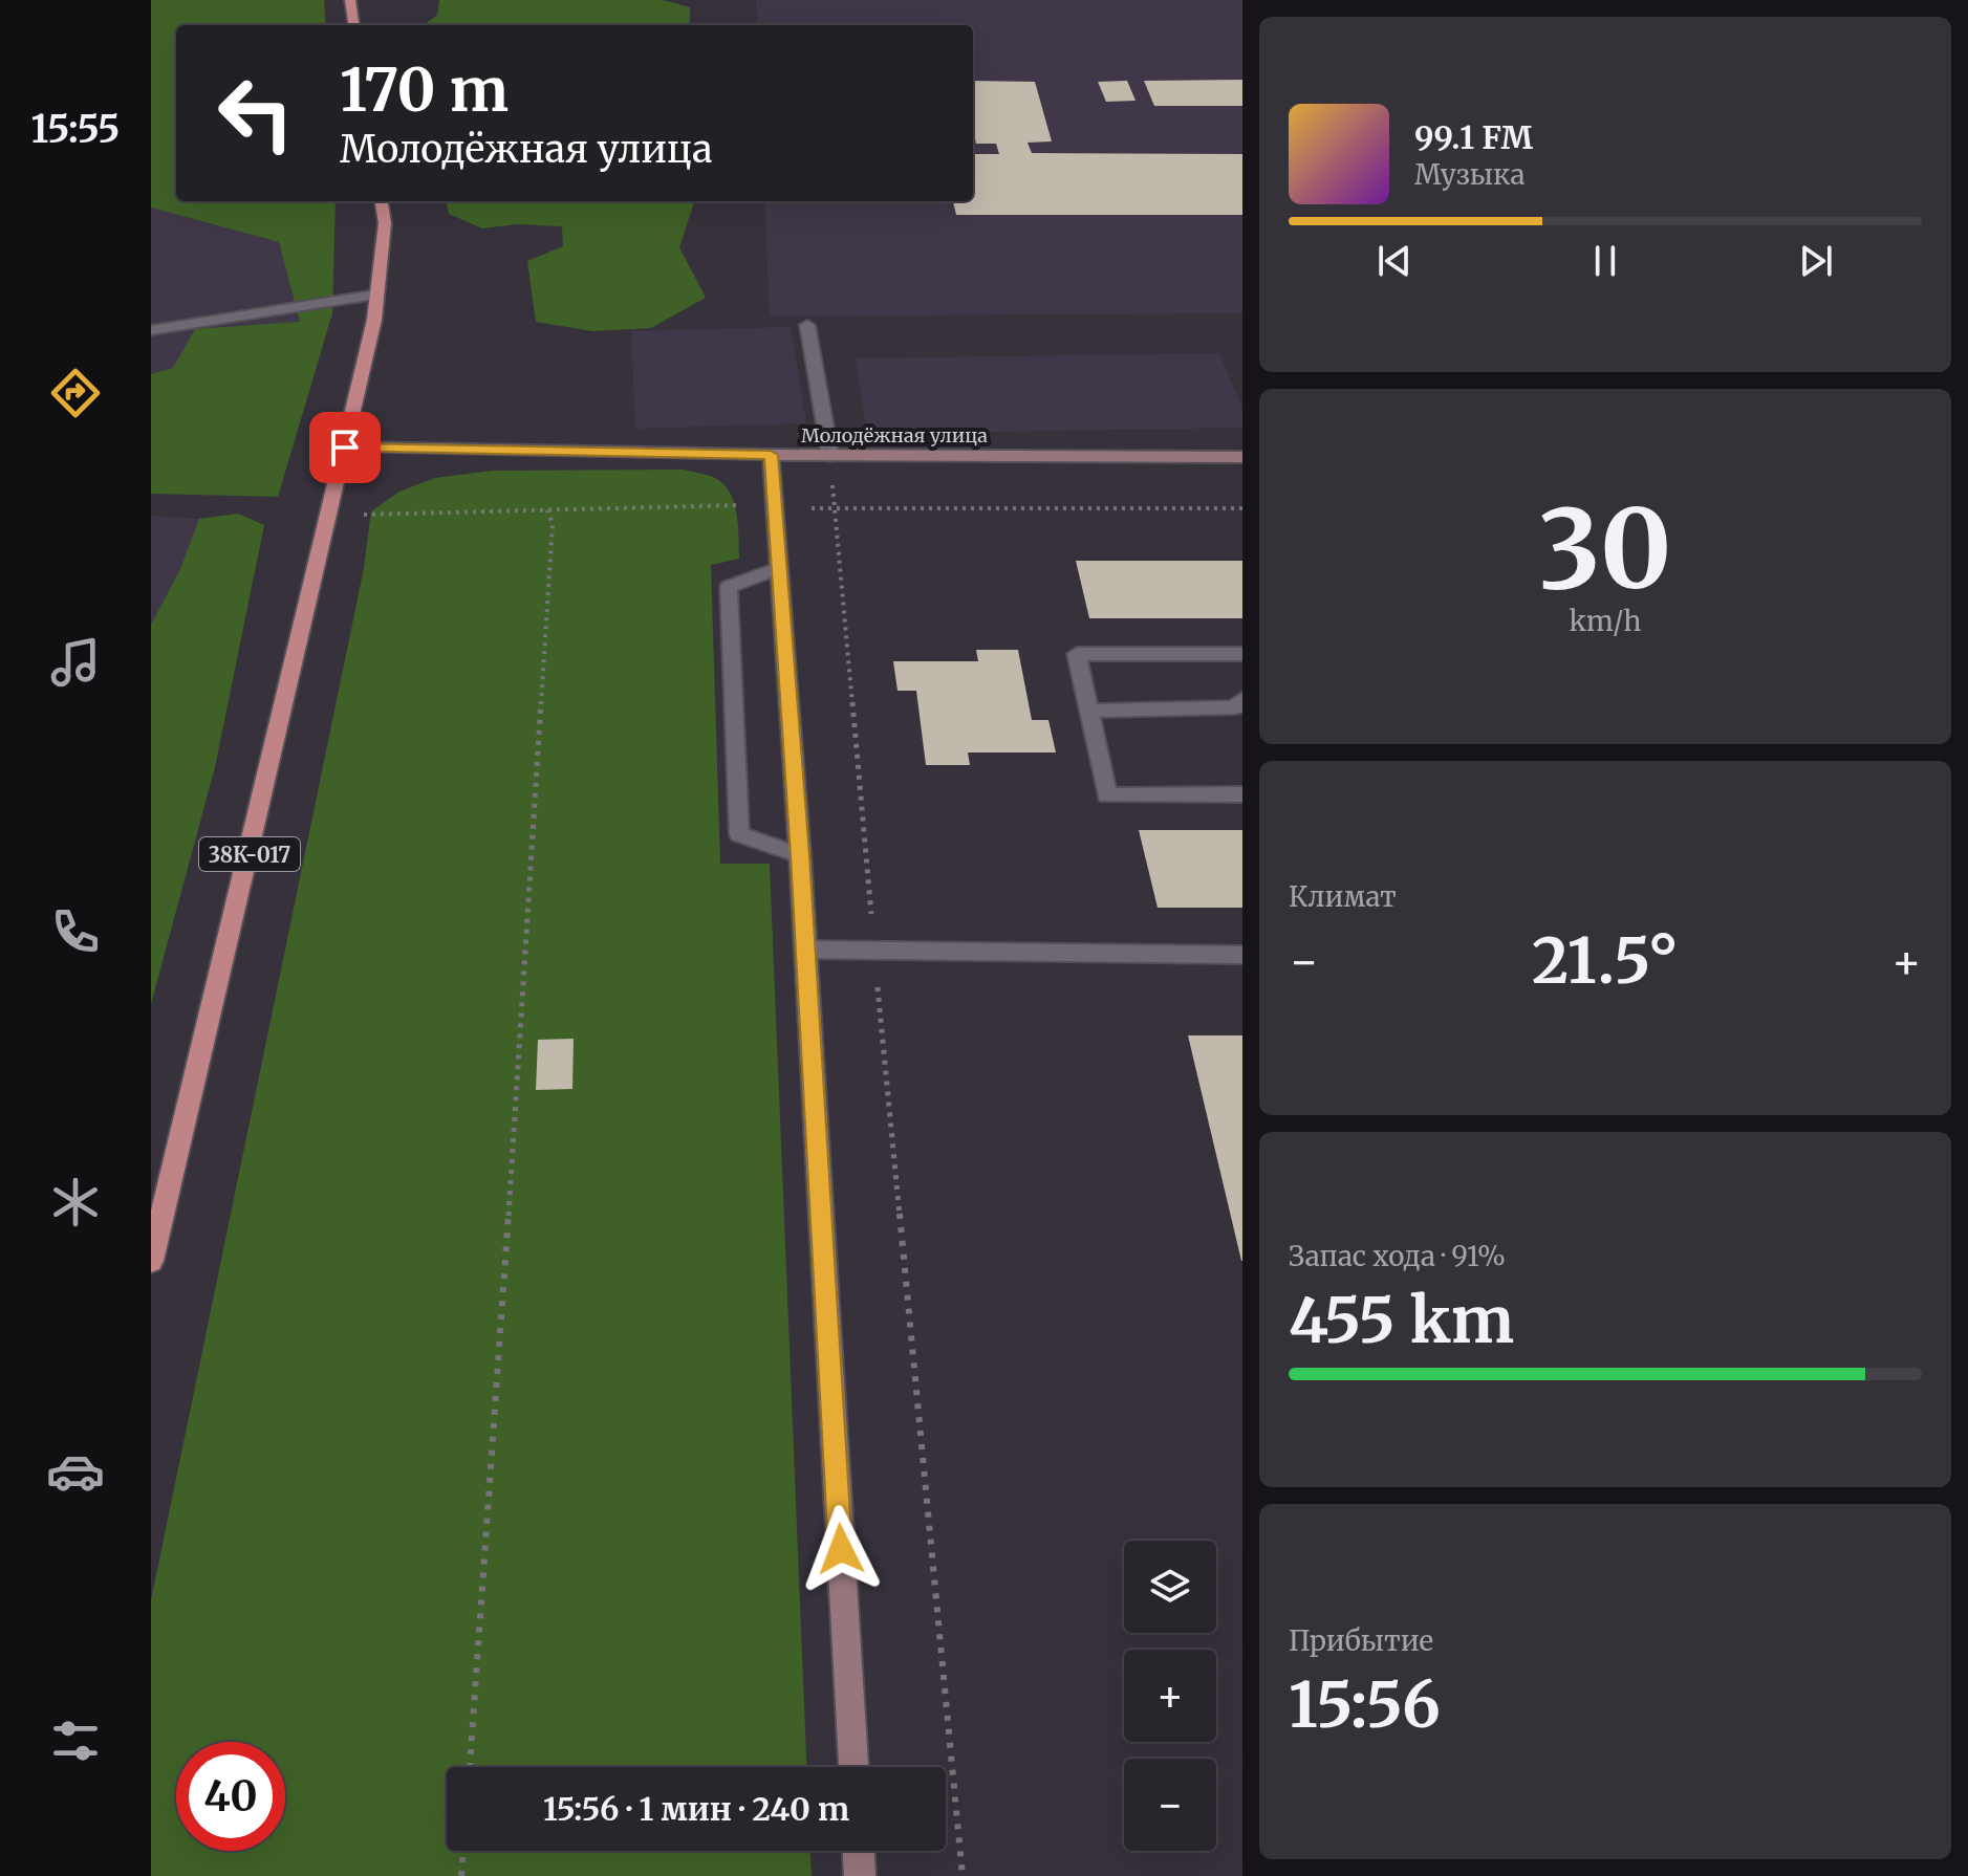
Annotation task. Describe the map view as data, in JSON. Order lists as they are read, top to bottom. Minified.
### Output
{"streets":{"main road":["38К-017"],"street":["Молодёжная улица"]},"crossings":[["Молодёжная улица","38К-017"]],"page":{"tabs":"15:55","turn":["170 m","Молодёжная улица"],"song":["99.1 FM","Музыка"],"tile":[["30","km/h"],"Климат",["Запас хода · 91%","455 km"],["Прибытие","15:56"]],"heat":["−","21.5°","+"],"map_buttons":["+","−"],"limit":"40","trip":"15:56 · 1 мин · 240 m"}}
